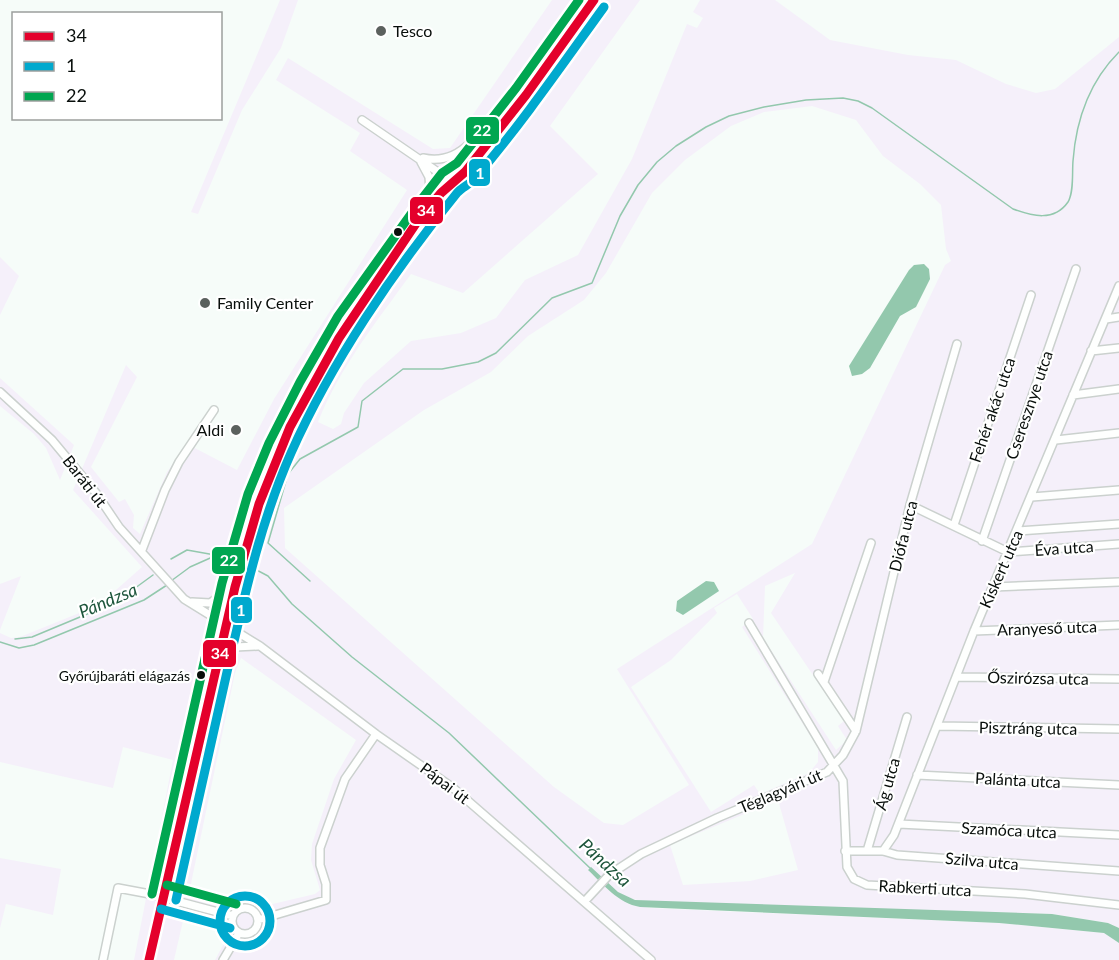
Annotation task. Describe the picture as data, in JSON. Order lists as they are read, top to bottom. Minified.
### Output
{"streets":{"street":["Cseresznye utca","Fehér akác utca","Baráti út","Diófa utca","Éva utca","Kiskert utca","Aranyeső utca","Őszirózsa utca","Pisztráng utca","Palánta utca","Pápai út","Ág utca","Téglagyári út","Szamóca utca","Szilva utca","Rabkerti utca"]},"crossings":[["Baráti út","Pápai út"],["Éva utca","Kiskert utca"],["Kiskert utca","Aranyeső utca"],["Kiskert utca","Őszirózsa utca"],["Kiskert utca","Pisztráng utca"],["Kiskert utca","Palánta utca"],["Kiskert utca","Szamóca utca"],["Kiskert utca","Szilva utca"],["Pápai út","Téglagyári út"],["Ág utca","Szilva utca"],["Téglagyári út","Rabkerti utca"],["Szilva utca","Rabkerti utca"]],"water":["Pándzsa"],"places":["Tesco","Family Center","Aldi","Győrújbaráti elágazás"],"lines":["transit line 34","transit line 22","transit line 1"],"legend":["34","1","22"]}
